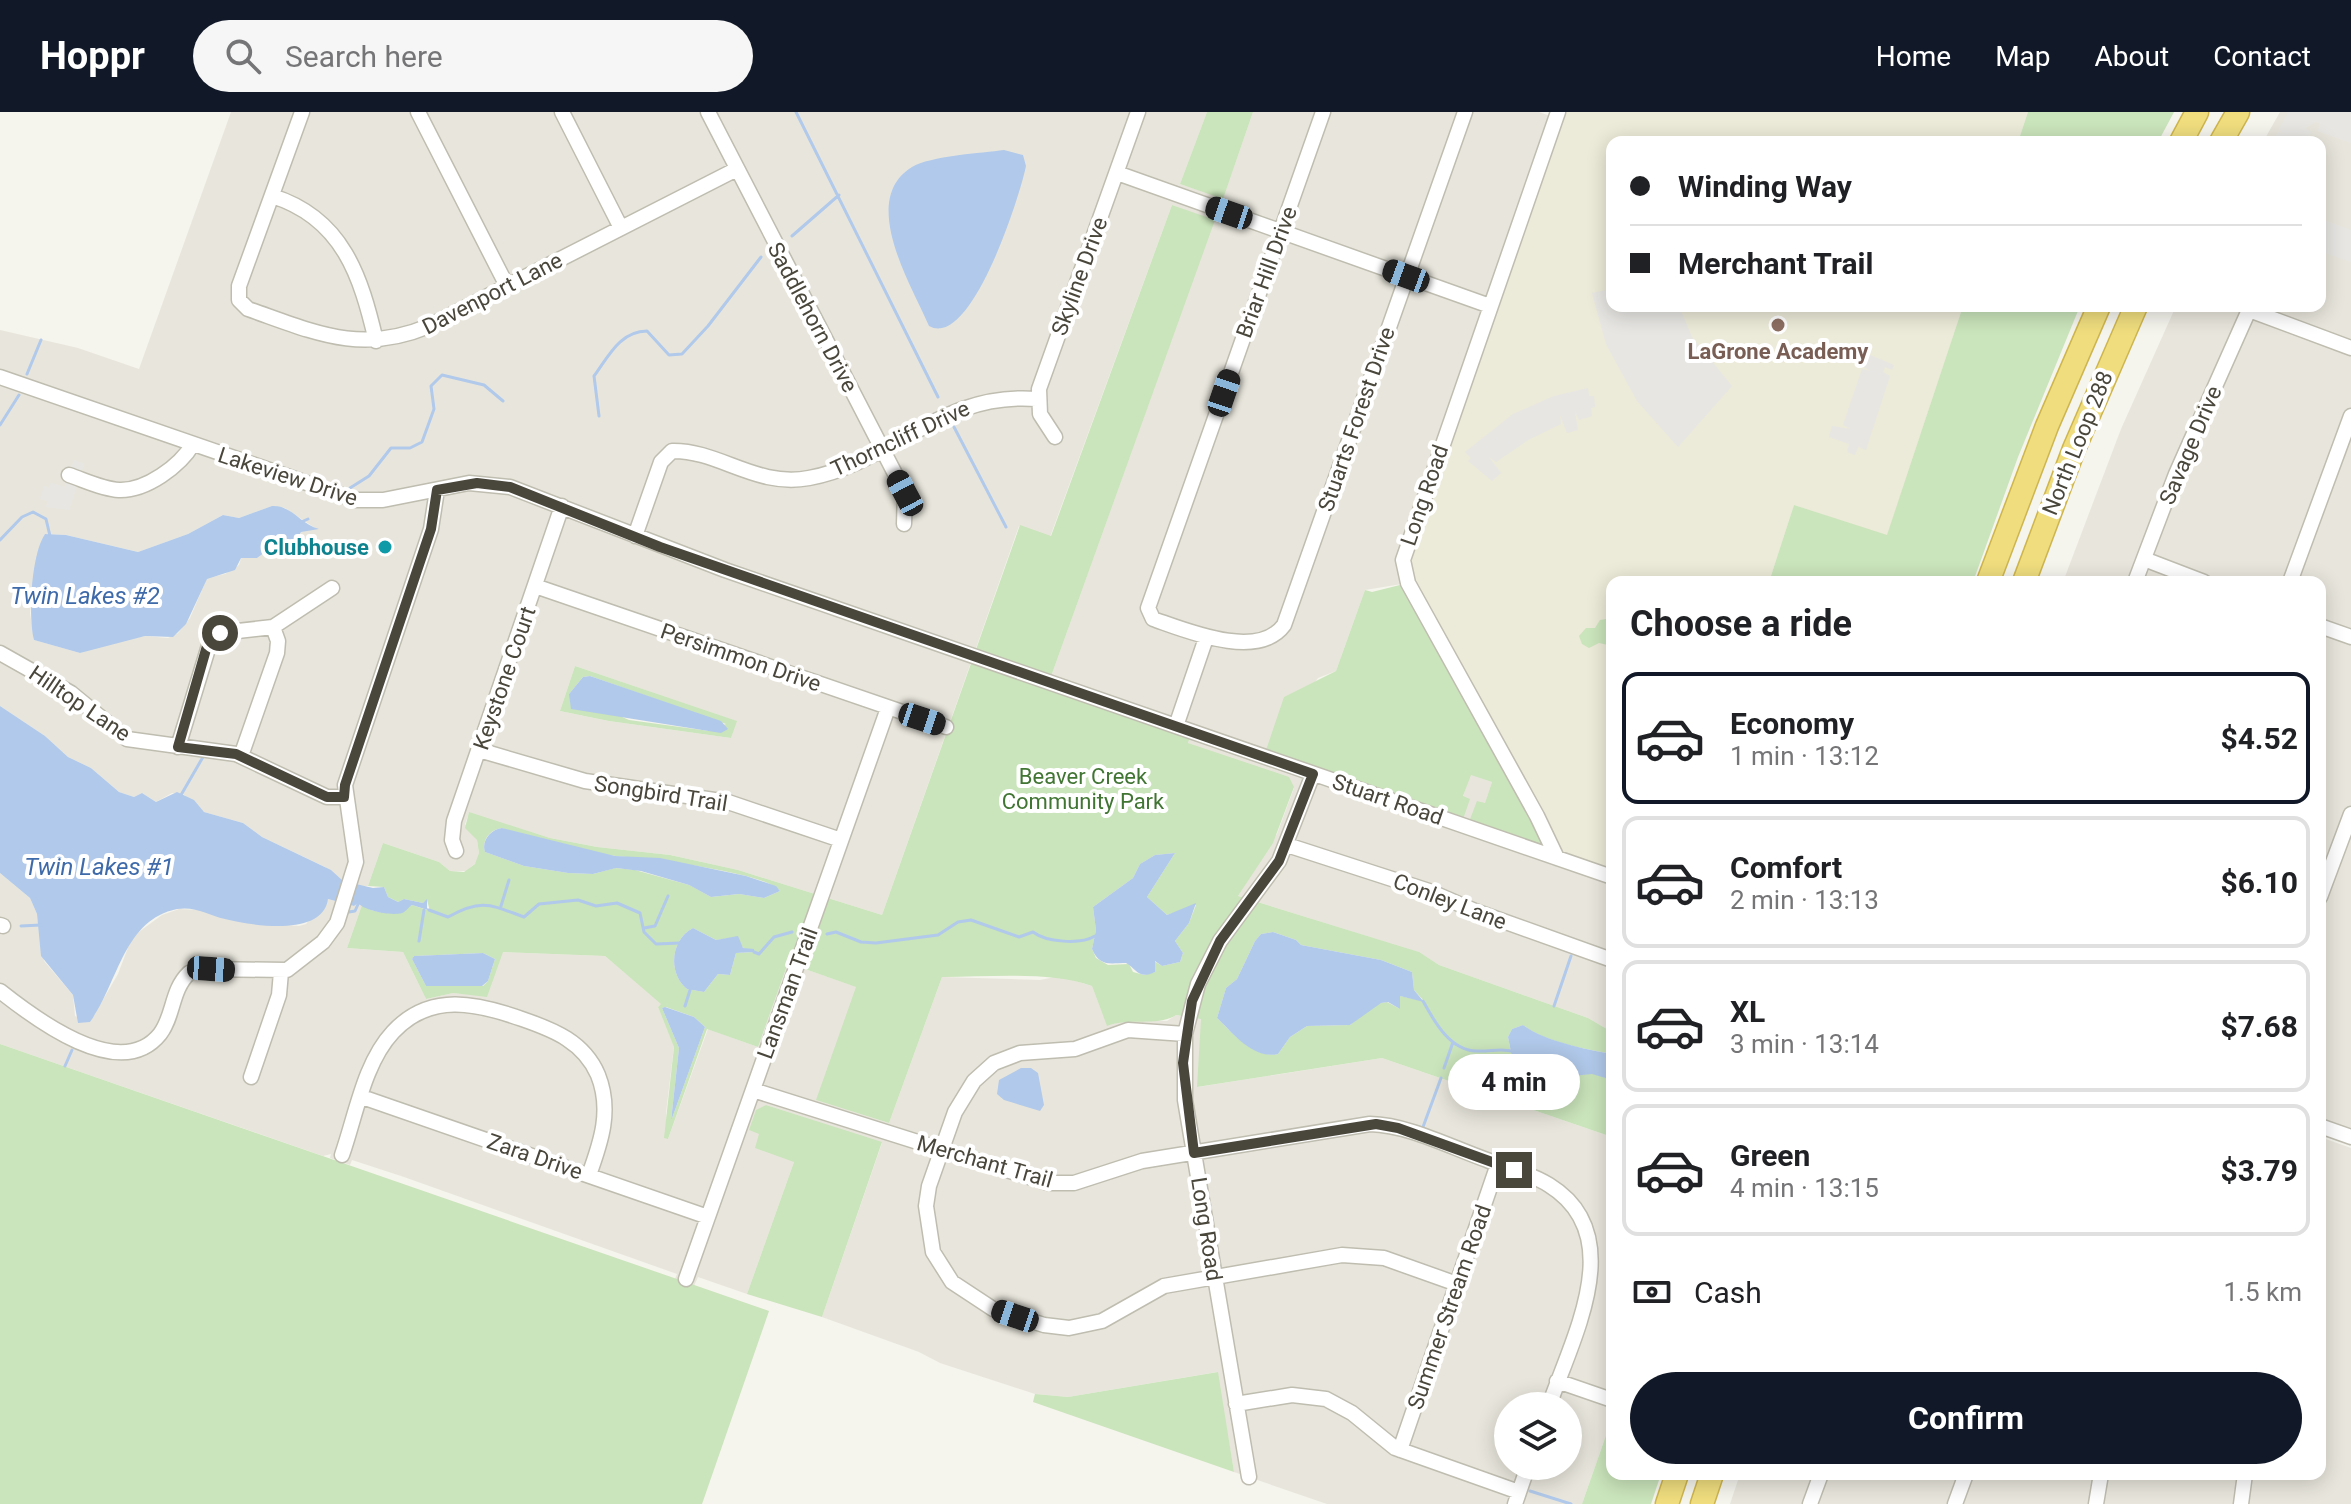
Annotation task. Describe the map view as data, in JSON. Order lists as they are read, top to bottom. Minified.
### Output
{"streets":{"highway":["North Loop 288"],"street":["Briar Hill Drive","Skyline Drive","Davenport Lane","Saddlehorn Drive","Stuarts Forest Drive","Thorncliff Drive","Savage Drive","Lakeview Drive","Long Road","Persimmon Drive","Keystone Court","Hilltop Lane","Songbird Trail","Stuart Road","Conley Lane","Lansman Trail","Zara Drive","Merchant Trail","Summer Stream Road"]},"crossings":[["Briar Hill Drive","Stuarts Forest Drive"],["Skyline Drive","Thorncliff Drive"],["Davenport Lane","Saddlehorn Drive"],["Saddlehorn Drive","Thorncliff Drive"],["Thorncliff Drive","Stuart Road"],["Lakeview Drive","Stuart Road"],["Long Road","Stuart Road"],["Long Road","Conley Lane"],["Long Road","Merchant Trail"],["Persimmon Drive","Keystone Court"],["Persimmon Drive","Lansman Trail"],["Keystone Court","Songbird Trail"],["Keystone Court","Stuart Road"],["Songbird Trail","Lansman Trail"],["Lansman Trail","Zara Drive"],["Lansman Trail","Merchant Trail"],["Merchant Trail","Summer Stream Road"]],"water":["Twin Lakes #2","Twin Lakes #1"],"parks":["Beaver Creek Community Park"],"places":["LaGrone Academy","Clubhouse"],"page":{"header":"Hoppr","search":"Search here","nav":["Home","Map","About","Contact"],"banner":["Winding Way","Merchant Trail"],"heading":"Choose a ride","list":[{"name":"Economy","note":"1 min · 13:12","value":"$4.52"},{"name":"Comfort","note":"2 min · 13:13","value":"$6.10"},{"name":"XL","note":"3 min · 13:14","value":"$7.68"},{"name":"Green","note":"4 min · 13:15","value":"$3.79"}],"bubble":"4 min","pay":["Cash","1.5 km"],"buttons":"Confirm"}}
